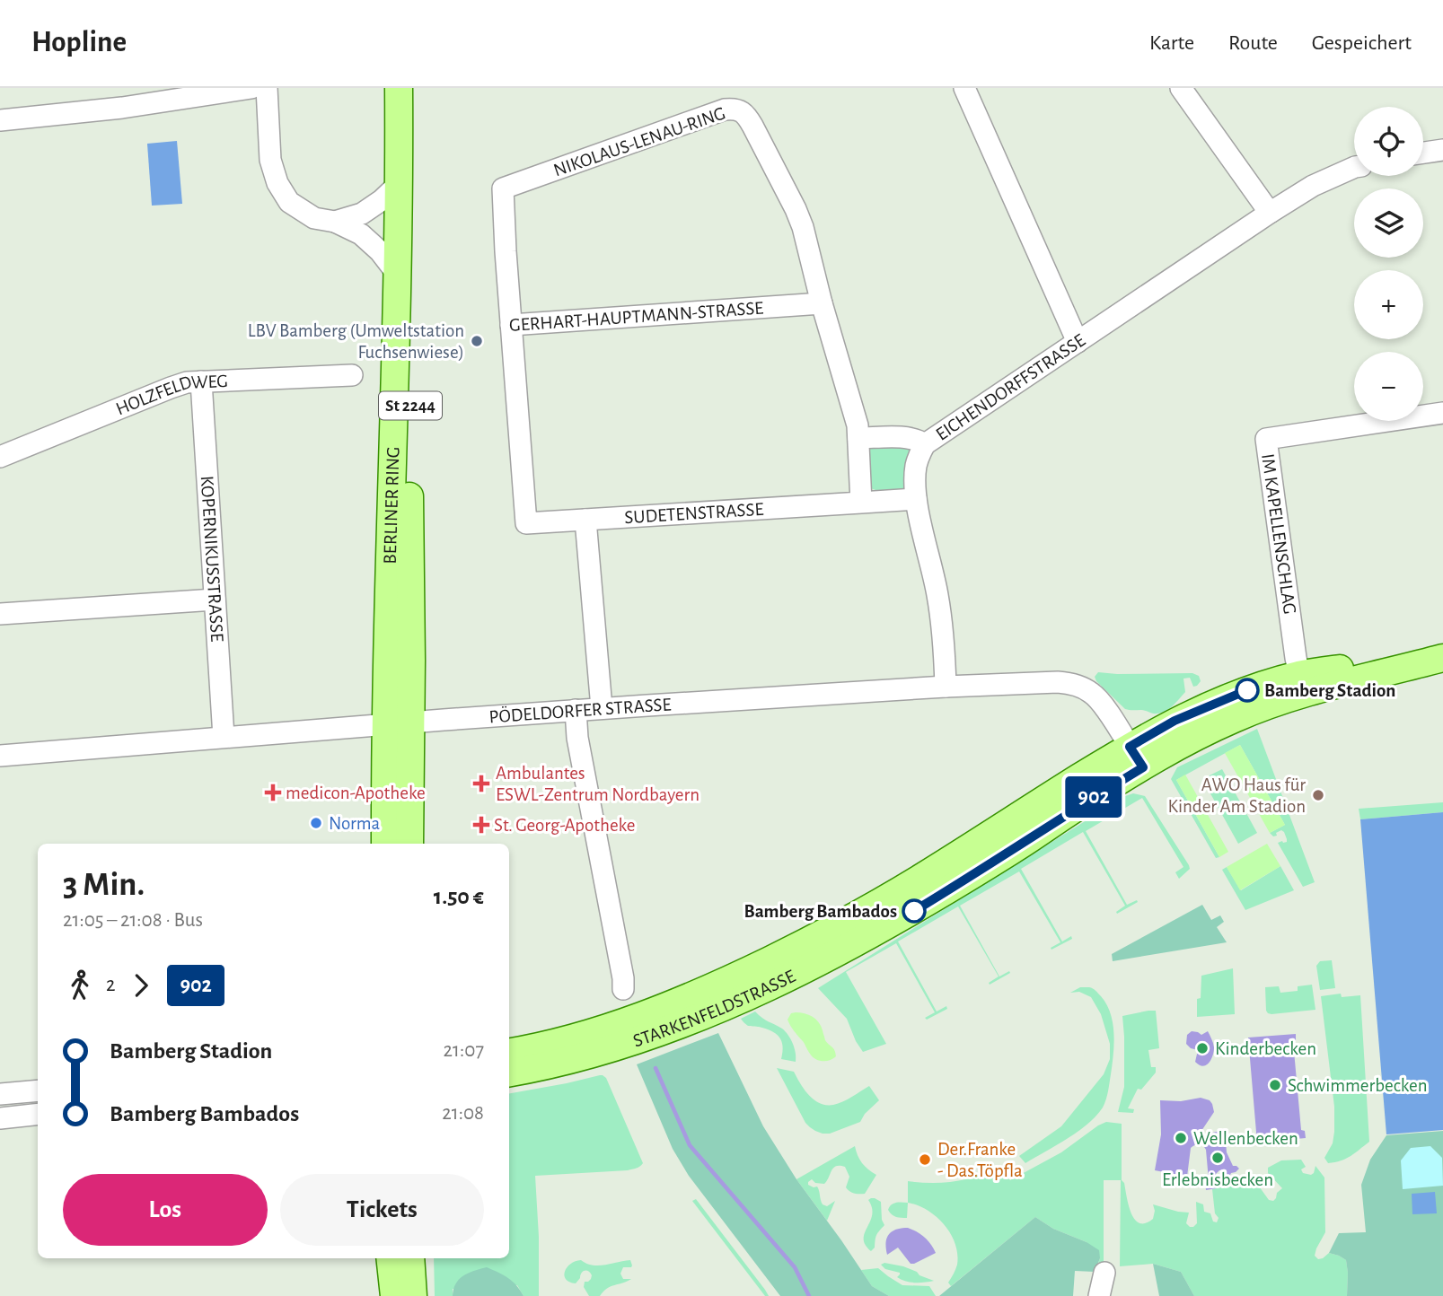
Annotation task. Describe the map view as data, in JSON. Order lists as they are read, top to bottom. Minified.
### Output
{"streets":{"main road":["St 2244","BERLINER RING","STARKENFELDSTRASSE"],"street":["NIKOLAUS-LENAU-RING","GERHART-HAUPTMANN-STRASSE","EICHENDORFFSTRASSE","HOLZFELDWEG","SUDETENSTRASSE","IM KAPELLENSCHLAG","KOPERNIKUSSTRASSE","PÖDELDORFER STRASSE"]},"crossings":[["NIKOLAUS-LENAU-RING","GERHART-HAUPTMANN-STRASSE"],["GERHART-HAUPTMANN-STRASSE","SUDETENSTRASSE"],["EICHENDORFFSTRASSE","SUDETENSTRASSE"],["EICHENDORFFSTRASSE","PÖDELDORFER STRASSE"],["HOLZFELDWEG","KOPERNIKUSSTRASSE"],["BERLINER RING","PÖDELDORFER STRASSE"],["KOPERNIKUSSTRASSE","PÖDELDORFER STRASSE"],["PÖDELDORFER STRASSE","STARKENFELDSTRASSE"]],"places":{"other":["LBV Bamberg (Umweltstation Fuchsenwiese)","Bamberg Stadion","AWO Haus für Kinder Am Stadion","Norma","Bamberg Bambados","Kinderbecken","Schwimmerbecken","Wellenbecken","Erlebnisbecken","Der.Franke - Das.Töpfla"],"health":["Ambulantes ESWL-Zentrum Nordbayern","medicon-Apotheke","St. Georg-Apotheke"]},"lines":["bus line 902"],"page":{"header":"Hopline","nav":["Karte","Route","Gespeichert"],"on_map":"902","map_buttons":["+","−"],"heading":["3 Min.","21:05 – 21:08 · Bus","1.50 €"],"legs":["2","902"],"list":[{"name":"Bamberg Stadion","value":"21:07"},{"name":"Bamberg Bambados","value":"21:08"}],"buttons":["Los","Tickets"]}}
